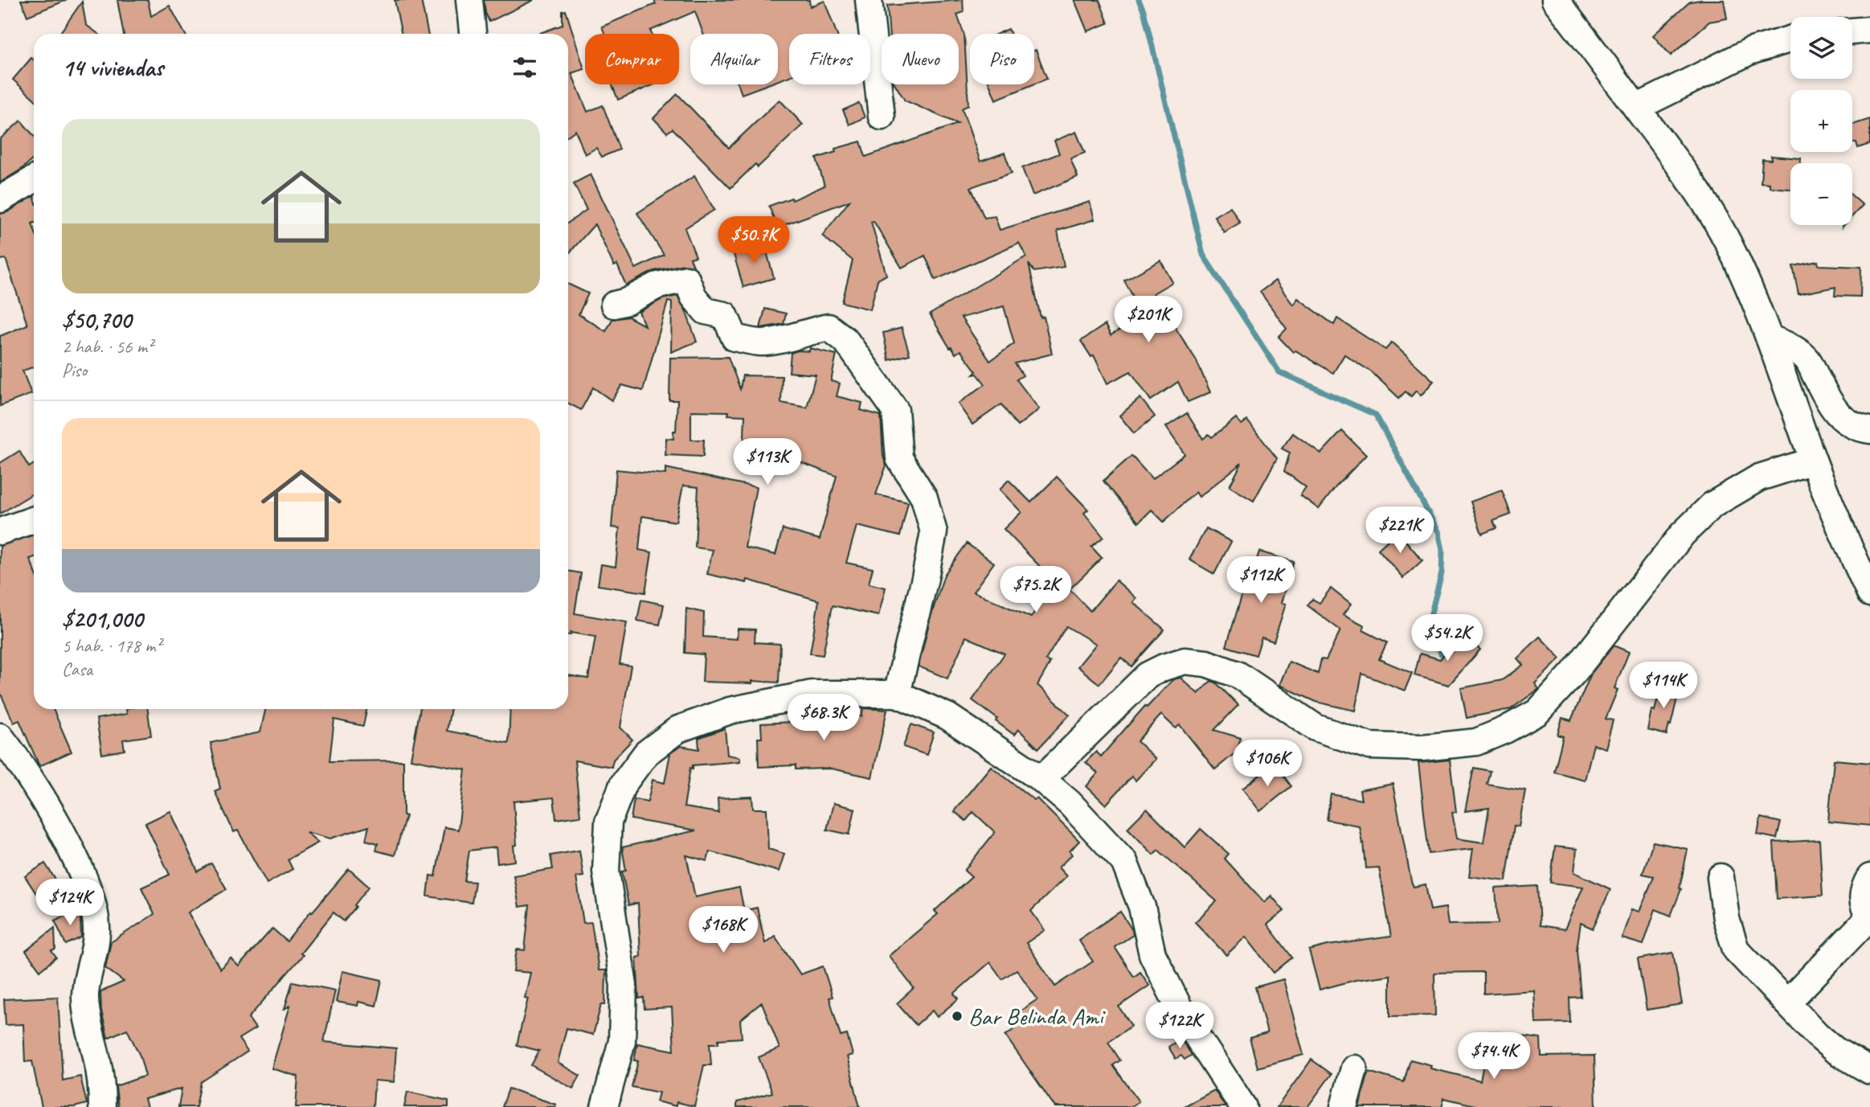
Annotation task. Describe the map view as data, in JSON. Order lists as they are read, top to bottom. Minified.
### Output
{"places":["Bar Belinda Ami"],"page":{"map_buttons":["+","−"],"chip":["Comprar","Alquilar","Filtros","Nuevo","Piso"],"heading":"14 viviendas","list":[{"name":"$50,700","note":"2 hab. · 56 m² · Piso"},{"name":"$201,000","note":"5 hab. · 178 m² · Casa"}],"price":["$50.7K","$201K","$113K","$221K","$112K","$75.2K","$54.2K","$114K","$68.3K","$106K","$124K","$168K","$122K","$74.4K"]}}
